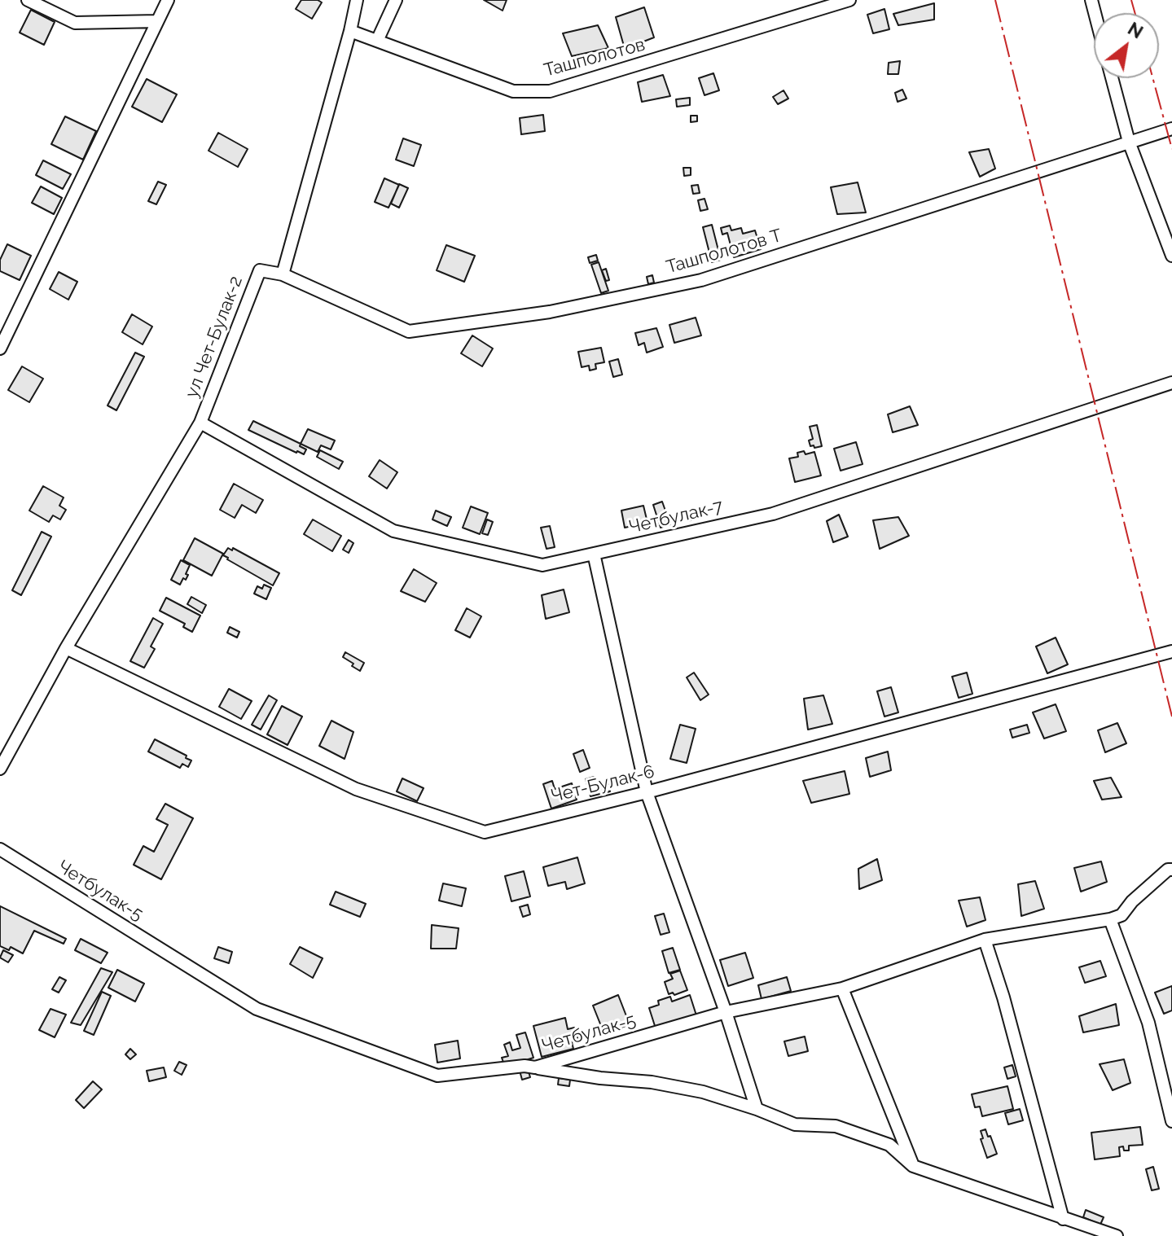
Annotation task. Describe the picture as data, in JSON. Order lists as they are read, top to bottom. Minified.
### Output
{"streets":{"street":["Ташполотов","Ташполотов Т","ул Чет-Булак-2","Четбулак-7","Чет-Булак-6","Четбулак-5"]},"crossings":[["Ташполотов Т","ул Чет-Булак-2"],["ул Чет-Булак-2","Четбулак-7"],["ул Чет-Булак-2","Чет-Булак-6"]],"north":"top right"}
